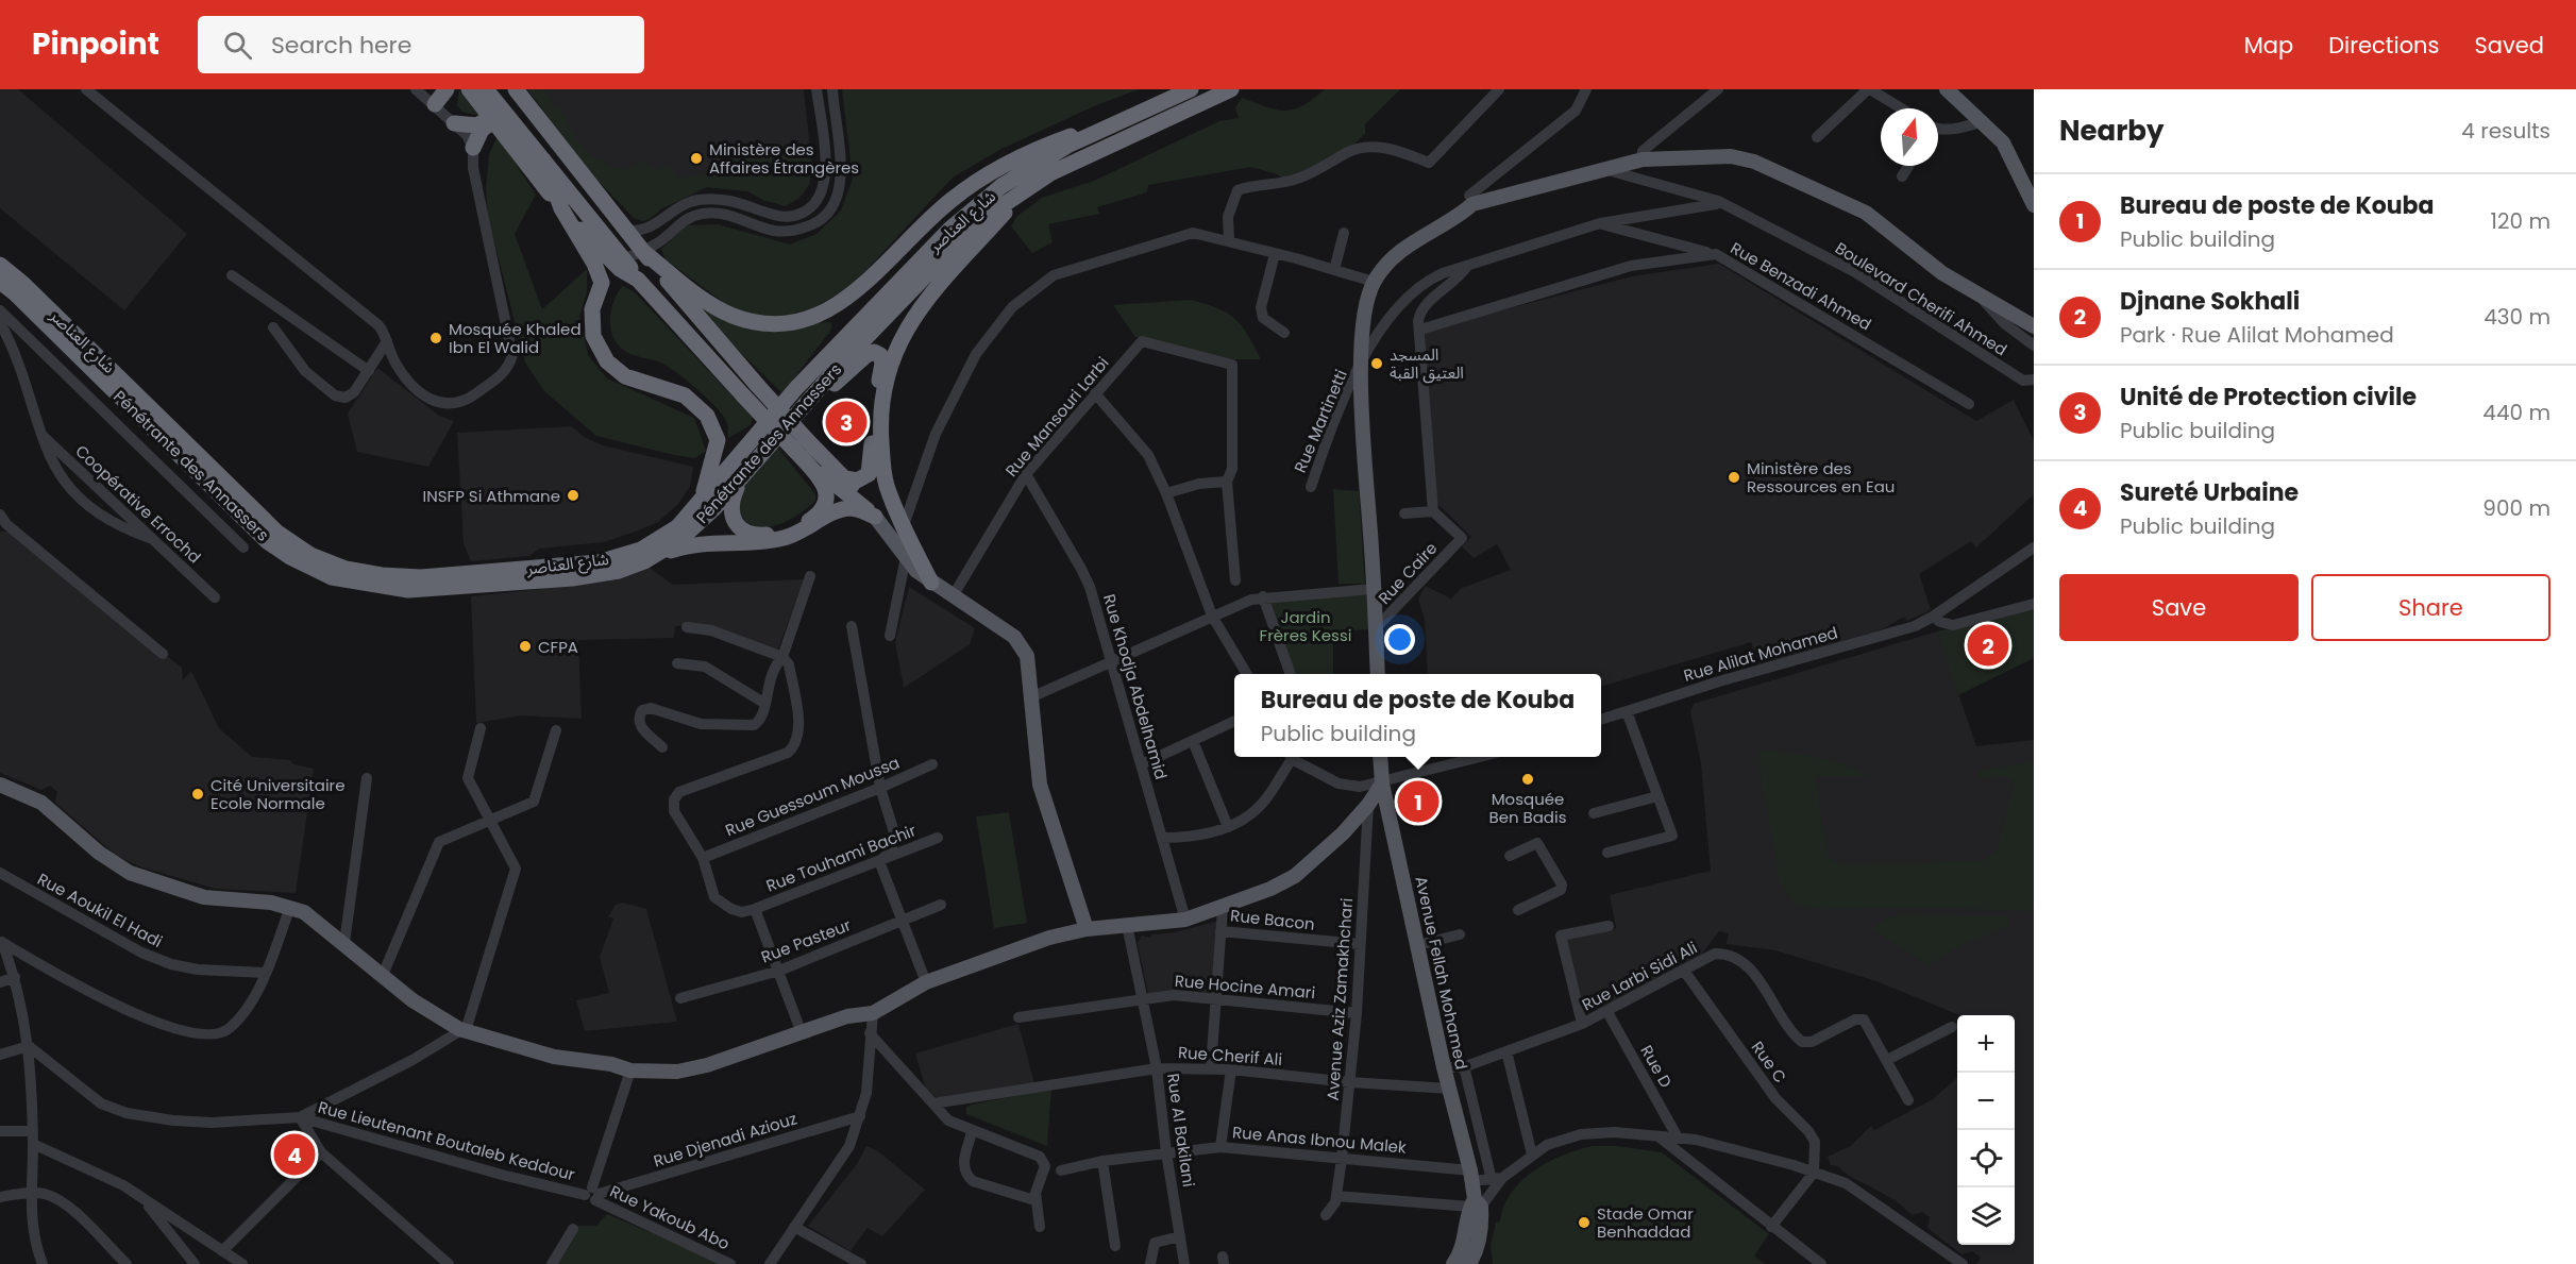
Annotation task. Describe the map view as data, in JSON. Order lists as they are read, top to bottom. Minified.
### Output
{"streets":{"highway":["شارع العناصر","Pénétrante des Annassers"],"main road":["Avenue Fellah Mohamed"],"street":["Rue Benzadi Ahmed","Boulevard Cherifi Ahmed","Rue Mansouri Larbi","Rue Martinetti","Coopérative Errochd","Rue Caire","Rue Alilat Mohamed","Rue Khodja Abdelhamid","Rue Guessoum Moussa","Rue Touhami Bachir","Rue Aoukil El Hadi","Rue Bacon","Rue Pasteur","Rue Larbi Sidi Ali","Rue Hocine Amari","Avenue Aziz Zamakhchari","Rue Cherif Ali","Rue C","Rue D","Rue Al Bakilani","Rue Djenadi Aziouz","Rue Anas Ibnou Malek","Rue Lieutenant Boutaleb Keddour","Rue Yakoub Abo"]},"crossings":[["Rue Mansouri Larbi","Rue Khodja Abdelhamid"],["Rue Bacon","Avenue Aziz Zamakhchari"],["Avenue Fellah Mohamed","Rue Larbi Sidi Ali"],["Avenue Fellah Mohamed","Rue Cherif Ali"],["Avenue Fellah Mohamed","Rue Anas Ibnou Malek"],["Rue Larbi Sidi Ali","Rue C"],["Rue Larbi Sidi Ali","Rue D"],["Rue Hocine Amari","Avenue Aziz Zamakhchari"],["Rue Hocine Amari","Rue Al Bakilani"],["Avenue Aziz Zamakhchari","Rue Cherif Ali"],["Avenue Aziz Zamakhchari","Rue Anas Ibnou Malek"],["Rue Cherif Ali","Rue Al Bakilani"],["Rue Al Bakilani","Rue Anas Ibnou Malek"],["Rue Djenadi Aziouz","Rue Lieutenant Boutaleb Keddour"],["Rue Djenadi Aziouz","Rue Yakoub Abo"],["Rue Lieutenant Boutaleb Keddour","Rue Yakoub Abo"]],"parks":["Jardin Frères Kessi"],"places":["Ministère des Affaires Étrangères","Mosquée Khaled Ibn El Walid","المسجد العتيق القبة","Ministère des Ressources en Eau","INSFP Si Athmane","CFPA","Mosquée Ben Badis","Cité Universitaire Ecole Normale","Stade Omar Benhaddad"],"north":"top","page":{"header":"Pinpoint","search":"Search here","nav":["Map","Directions","Saved"],"heading":["Nearby","4 results"],"list":[{"mark":"1","name":"Bureau de poste de Kouba","note":"Public building","value":"120 m"},{"mark":"2","name":"Djnane Sokhali","note":"Park · Rue Alilat Mohamed","value":"430 m"},{"mark":"3","name":"Unité de Protection civile","note":"Public building","value":"440 m"},{"mark":"4","name":"Sureté Urbaine","note":"Public building","value":"900 m"}],"pins":["3","2","1","4"],"buttons":["Save","Share"],"popup":["Bureau de poste de Kouba","Public building"],"map_buttons":["+","−"]}}
